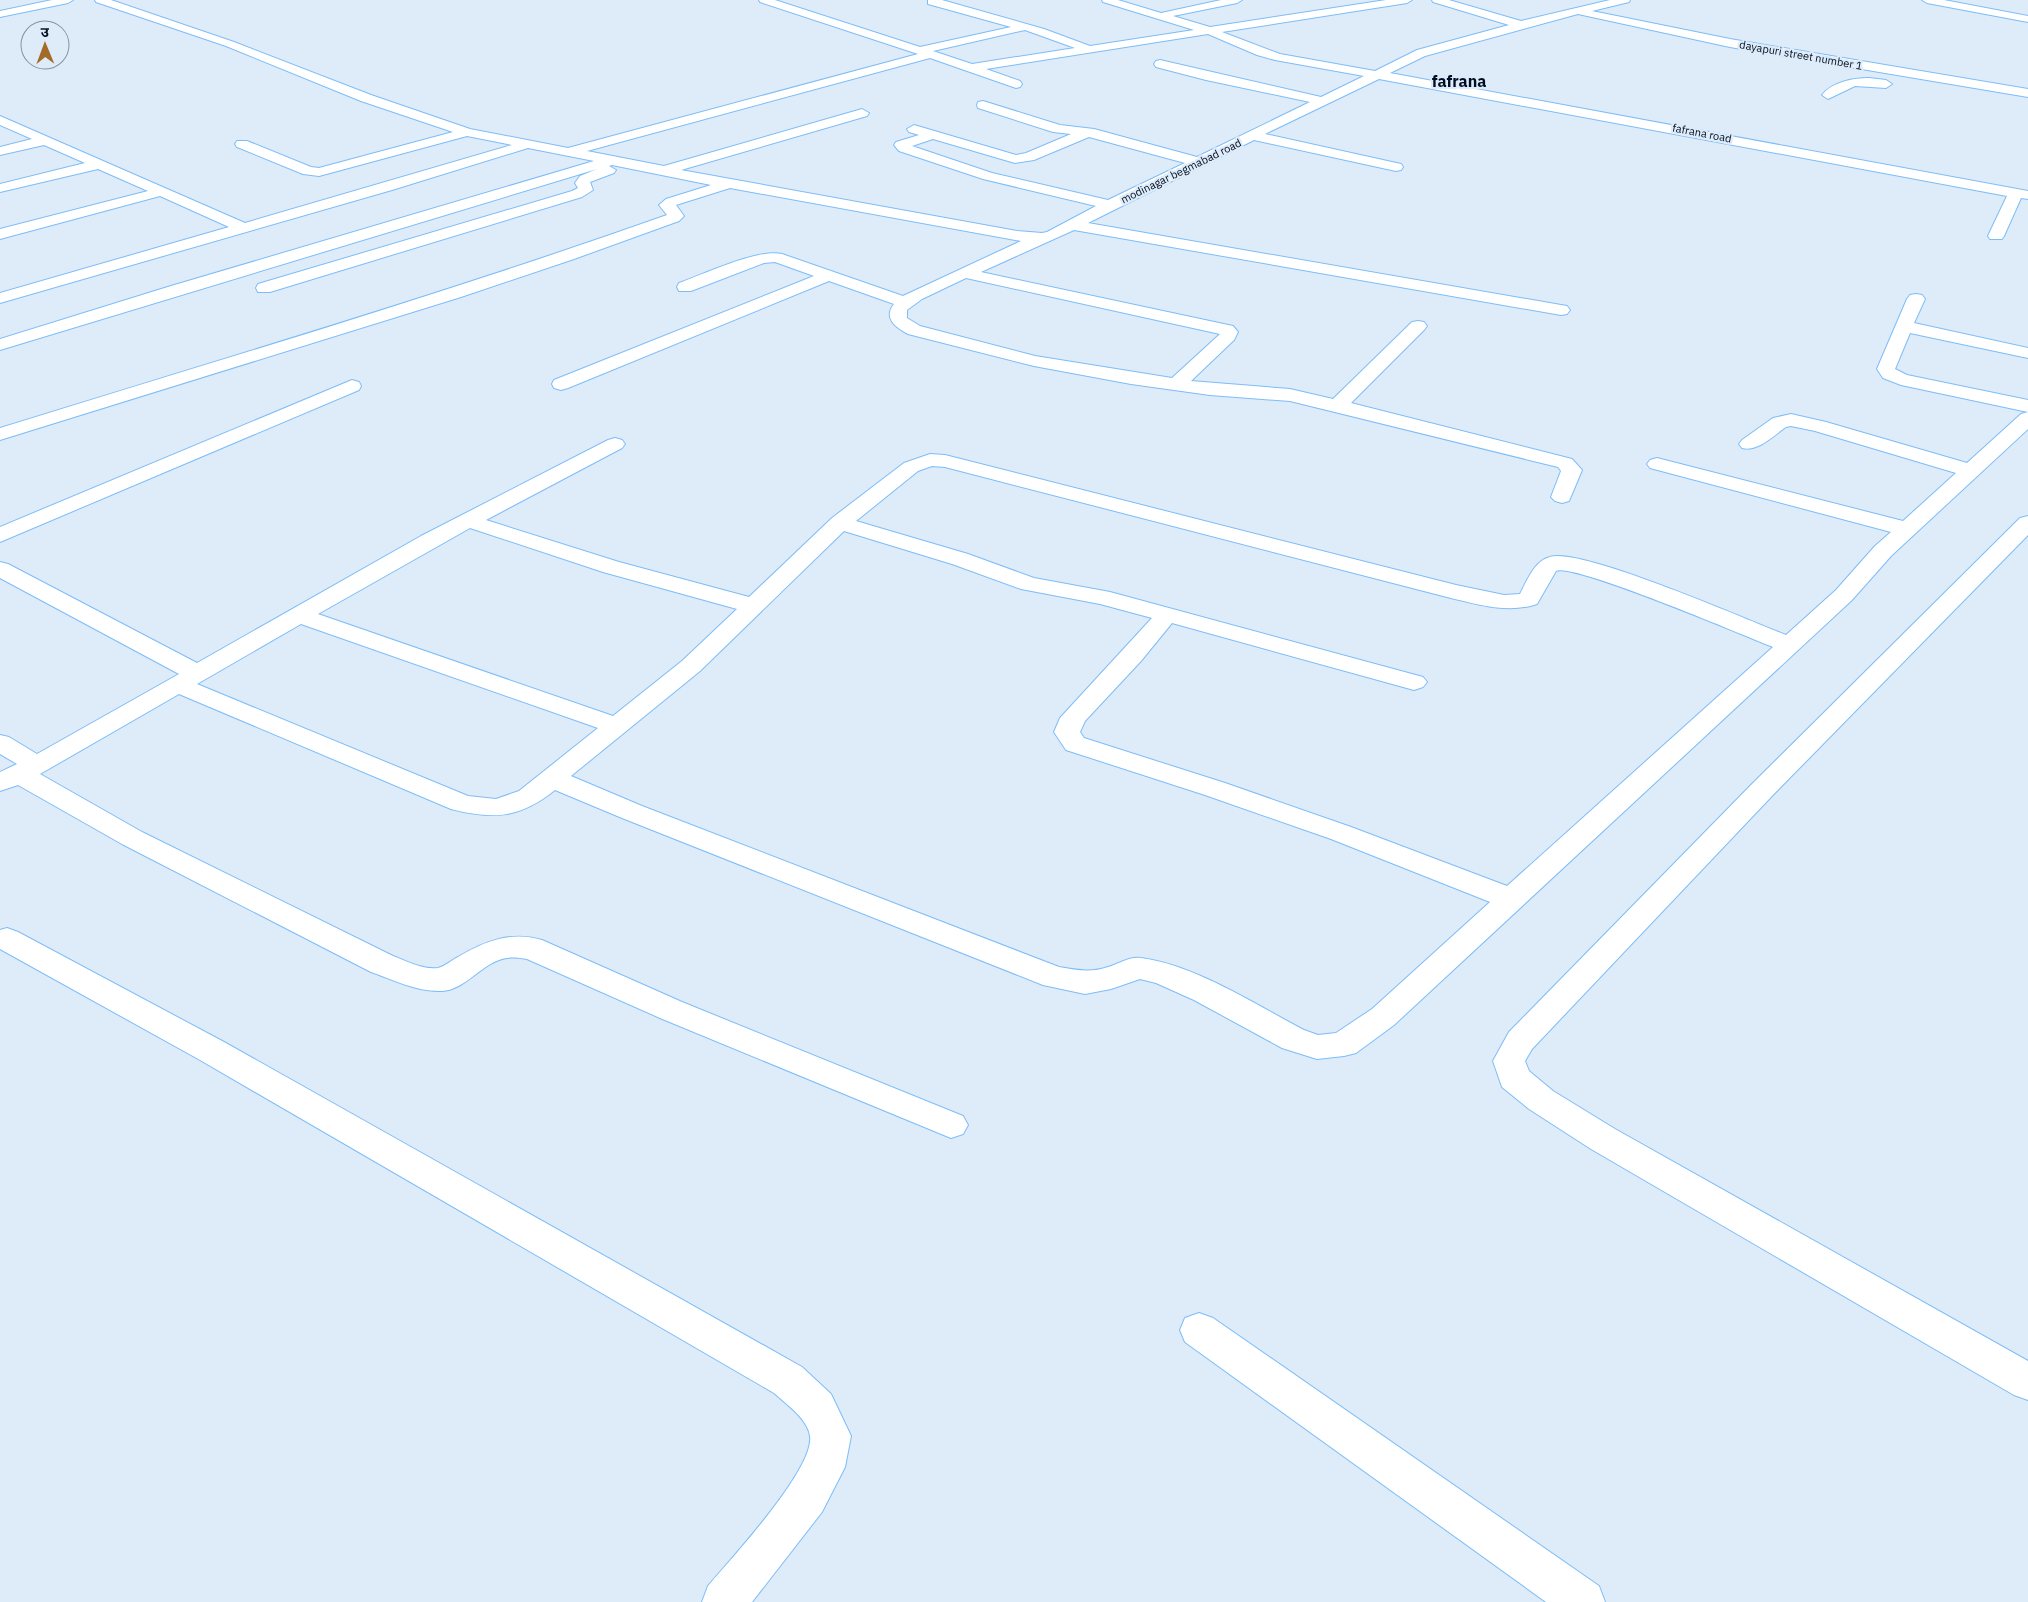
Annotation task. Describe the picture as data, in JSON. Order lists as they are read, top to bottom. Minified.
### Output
{"streets":{"street":["dayapuri street number 1","fafrana road","modinagar begmabad road"]},"crossings":[["dayapuri street number 1","modinagar begmabad road"],["fafrana road","modinagar begmabad road"]],"districts":["fafrana"],"north":"top"}
